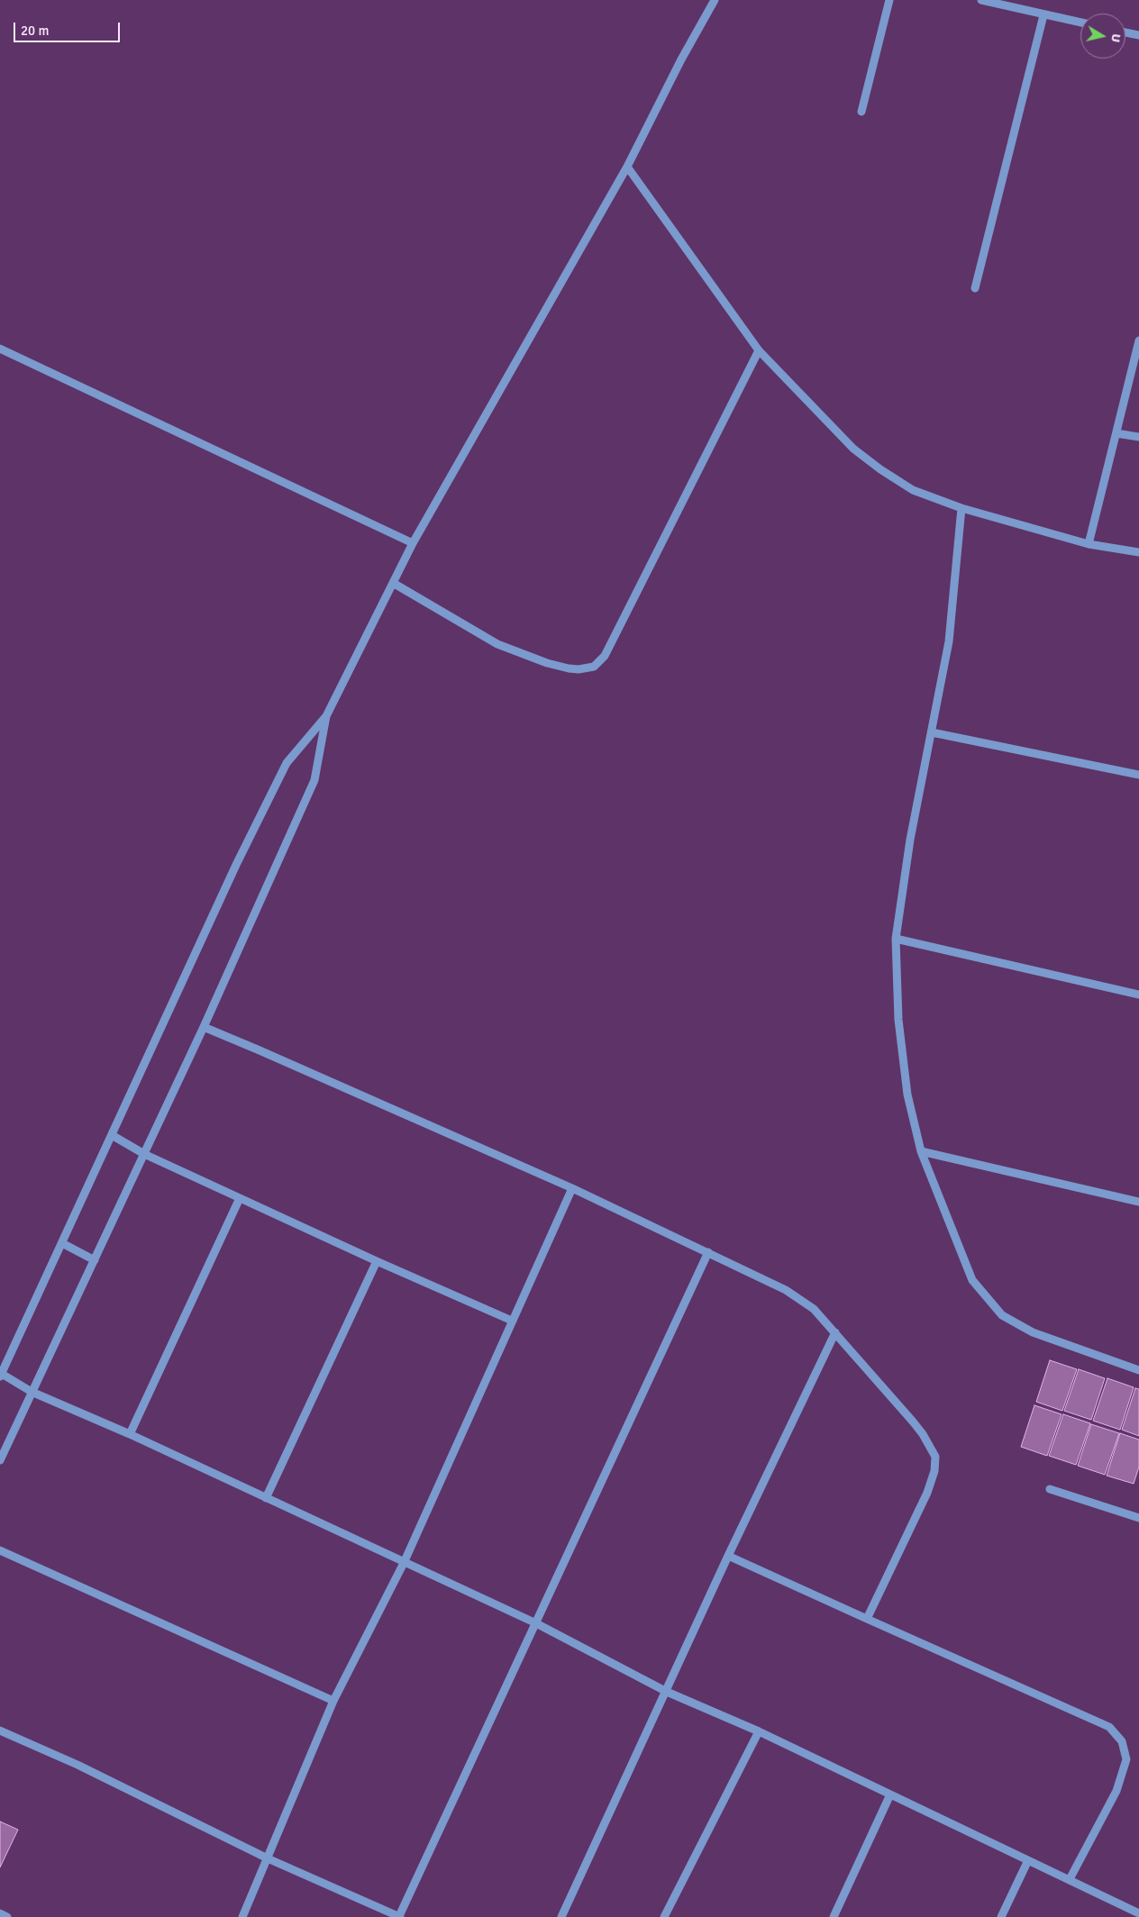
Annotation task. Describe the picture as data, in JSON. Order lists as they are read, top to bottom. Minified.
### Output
{"scale_bar":"20 m","north":"right"}
